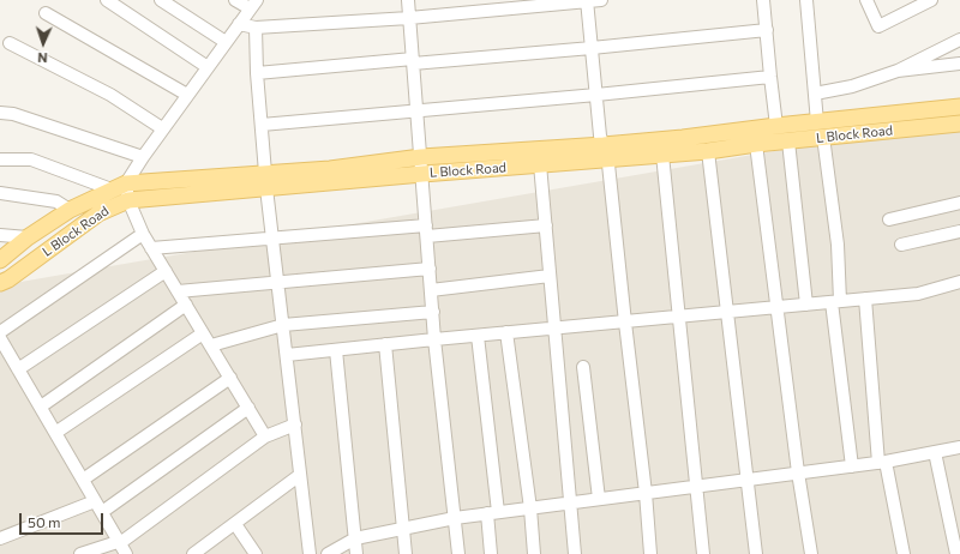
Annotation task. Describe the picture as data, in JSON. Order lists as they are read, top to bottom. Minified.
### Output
{"streets":{"main road":["L Block Road"]},"scale_bar":"50 m","north":"bottom"}
